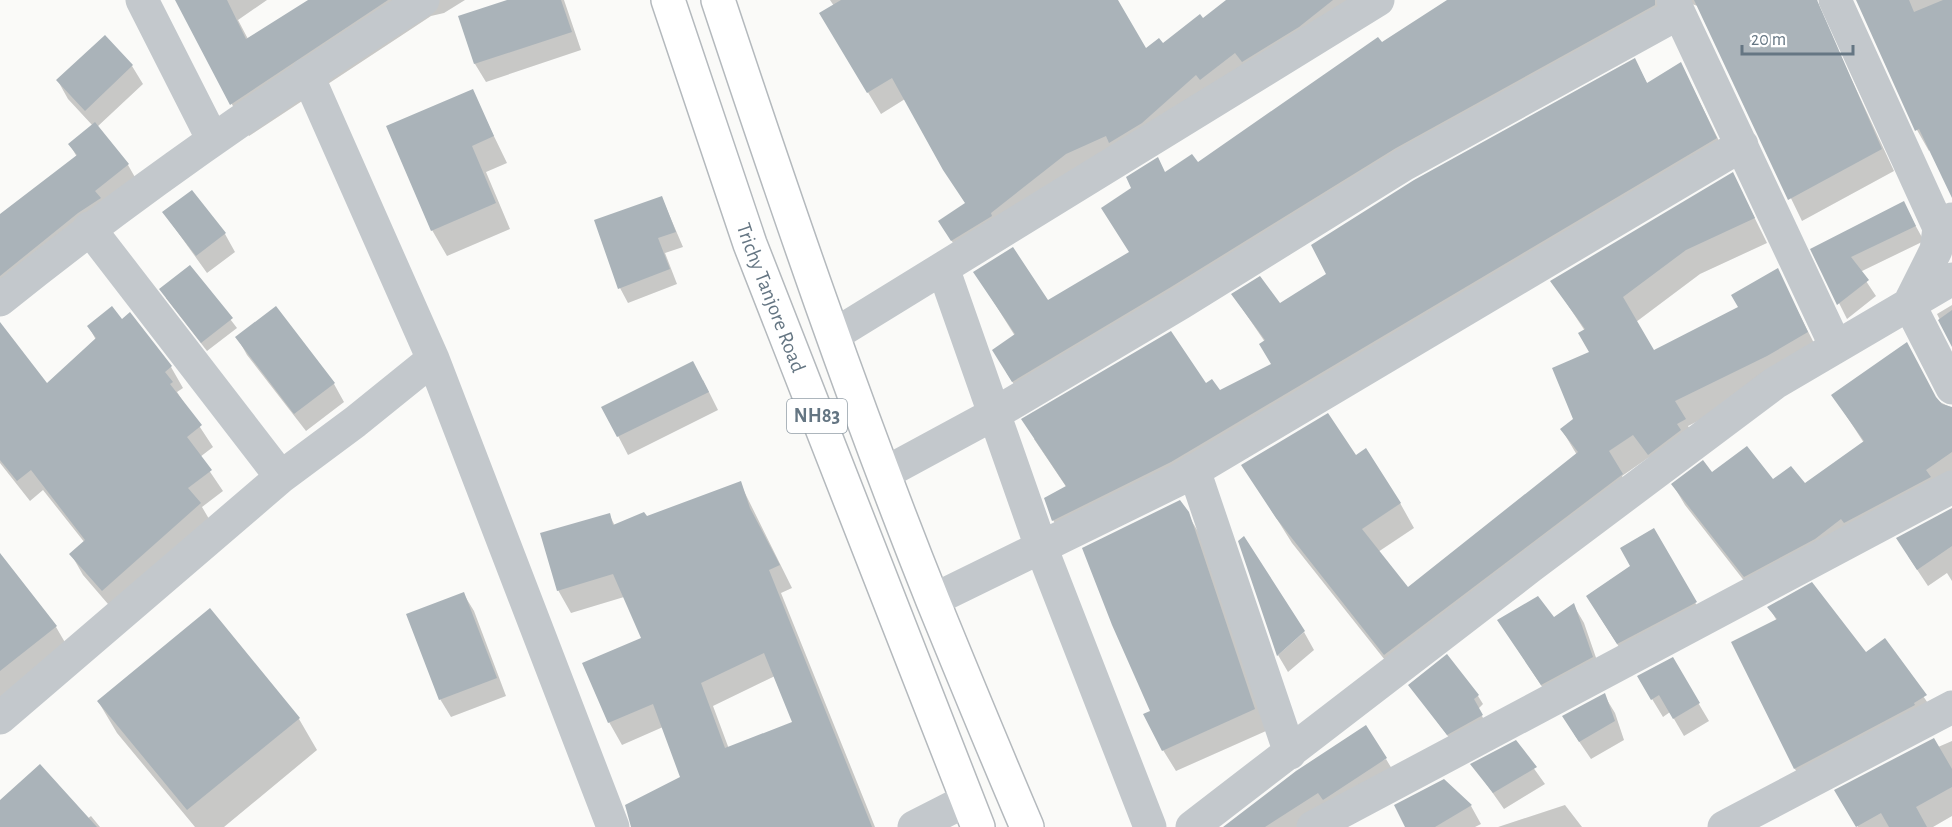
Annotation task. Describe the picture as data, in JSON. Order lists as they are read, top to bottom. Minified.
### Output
{"streets":{"highway":["Trichy Tanjore Road","NH83"]},"scale_bar":"20 m"}
